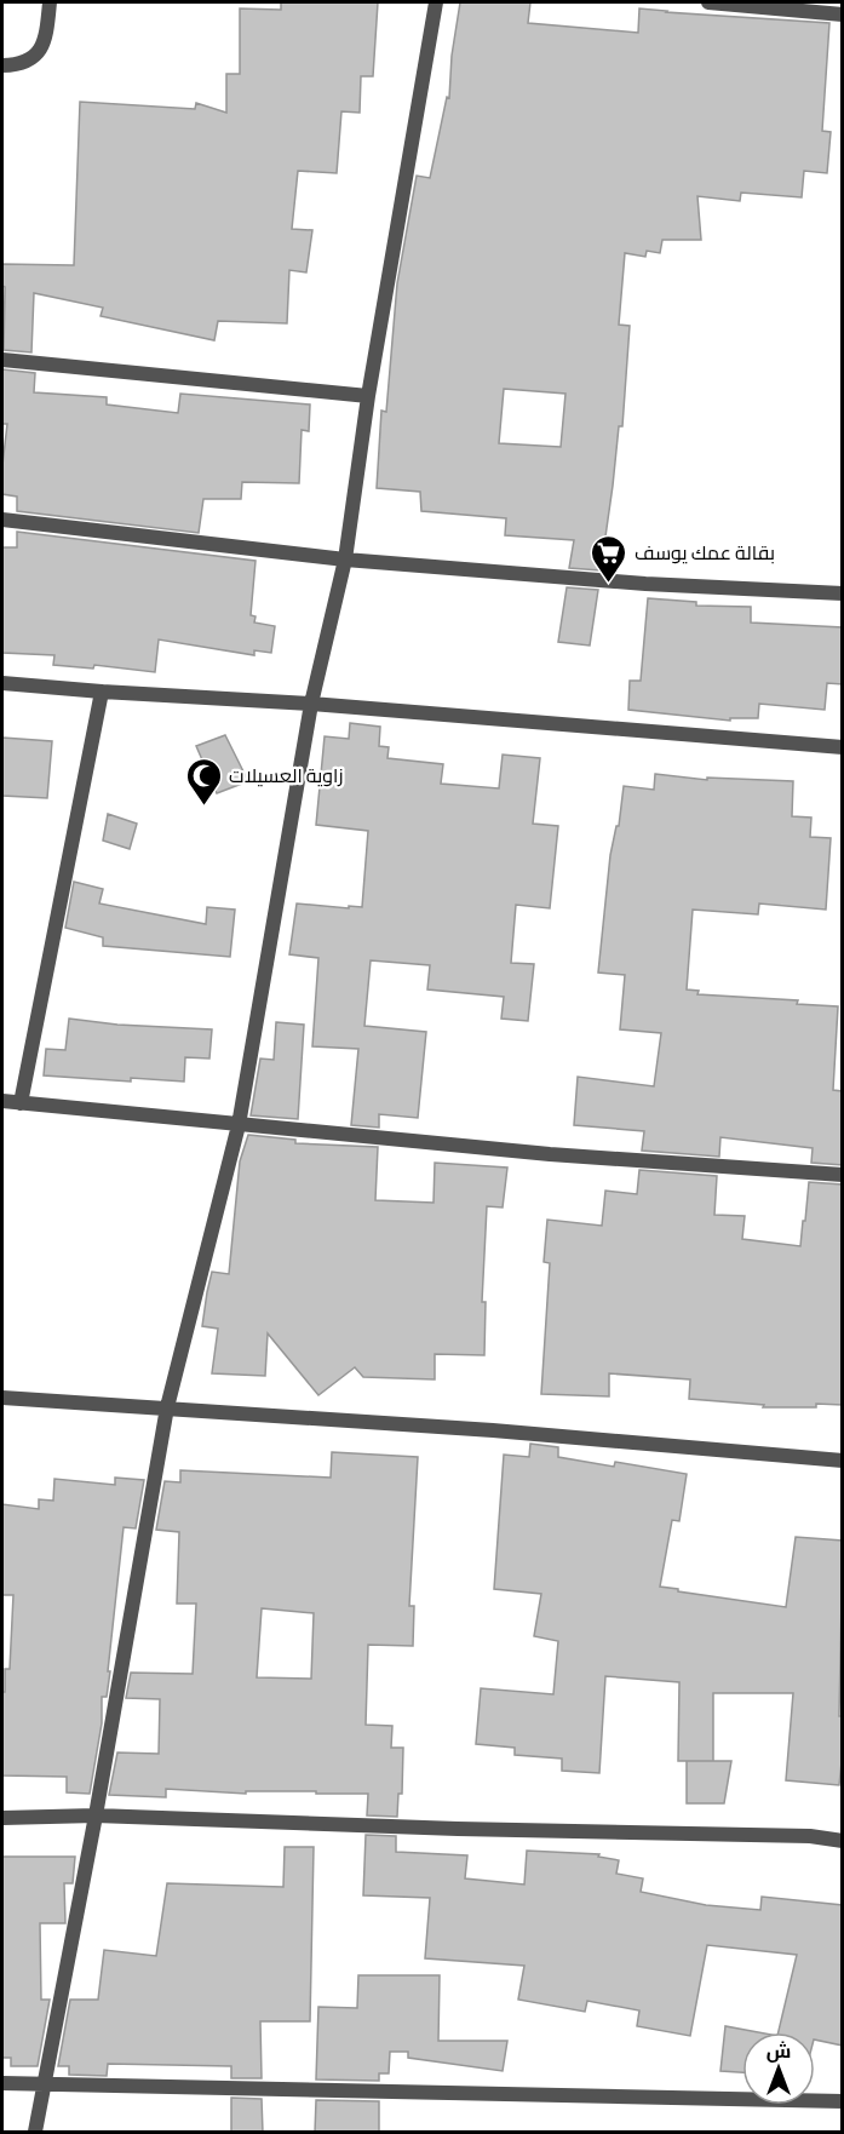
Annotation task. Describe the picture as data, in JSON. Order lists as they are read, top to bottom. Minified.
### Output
{"places":{"supermarket":["بقالة عمك يوسف"],"mosque":["زاوية العسيلات"]},"north":"top"}
